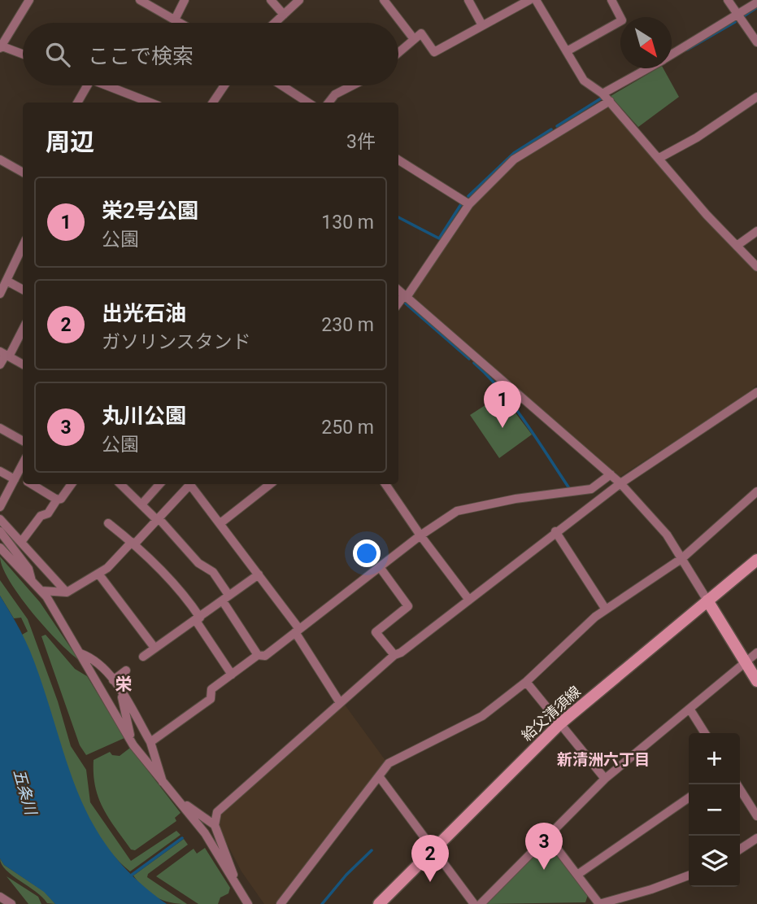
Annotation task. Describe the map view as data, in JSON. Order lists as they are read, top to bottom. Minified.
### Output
{"streets":{"main road":["給父清須線"]},"districts":["栄","新清洲六丁目"],"water":["五条川"],"north":"bottom right","page":{"search":"ここで検索","heading":["周辺","3件"],"list":[{"mark":"1","name":"栄2号公園","note":"公園","value":"130 m"},{"mark":"2","name":"出光石油","note":"ガソリンスタンド","value":"230 m"},{"mark":"3","name":"丸川公園","note":"公園","value":"250 m"}],"pins":["1","3","2"],"map_buttons":["+","−"]}}
